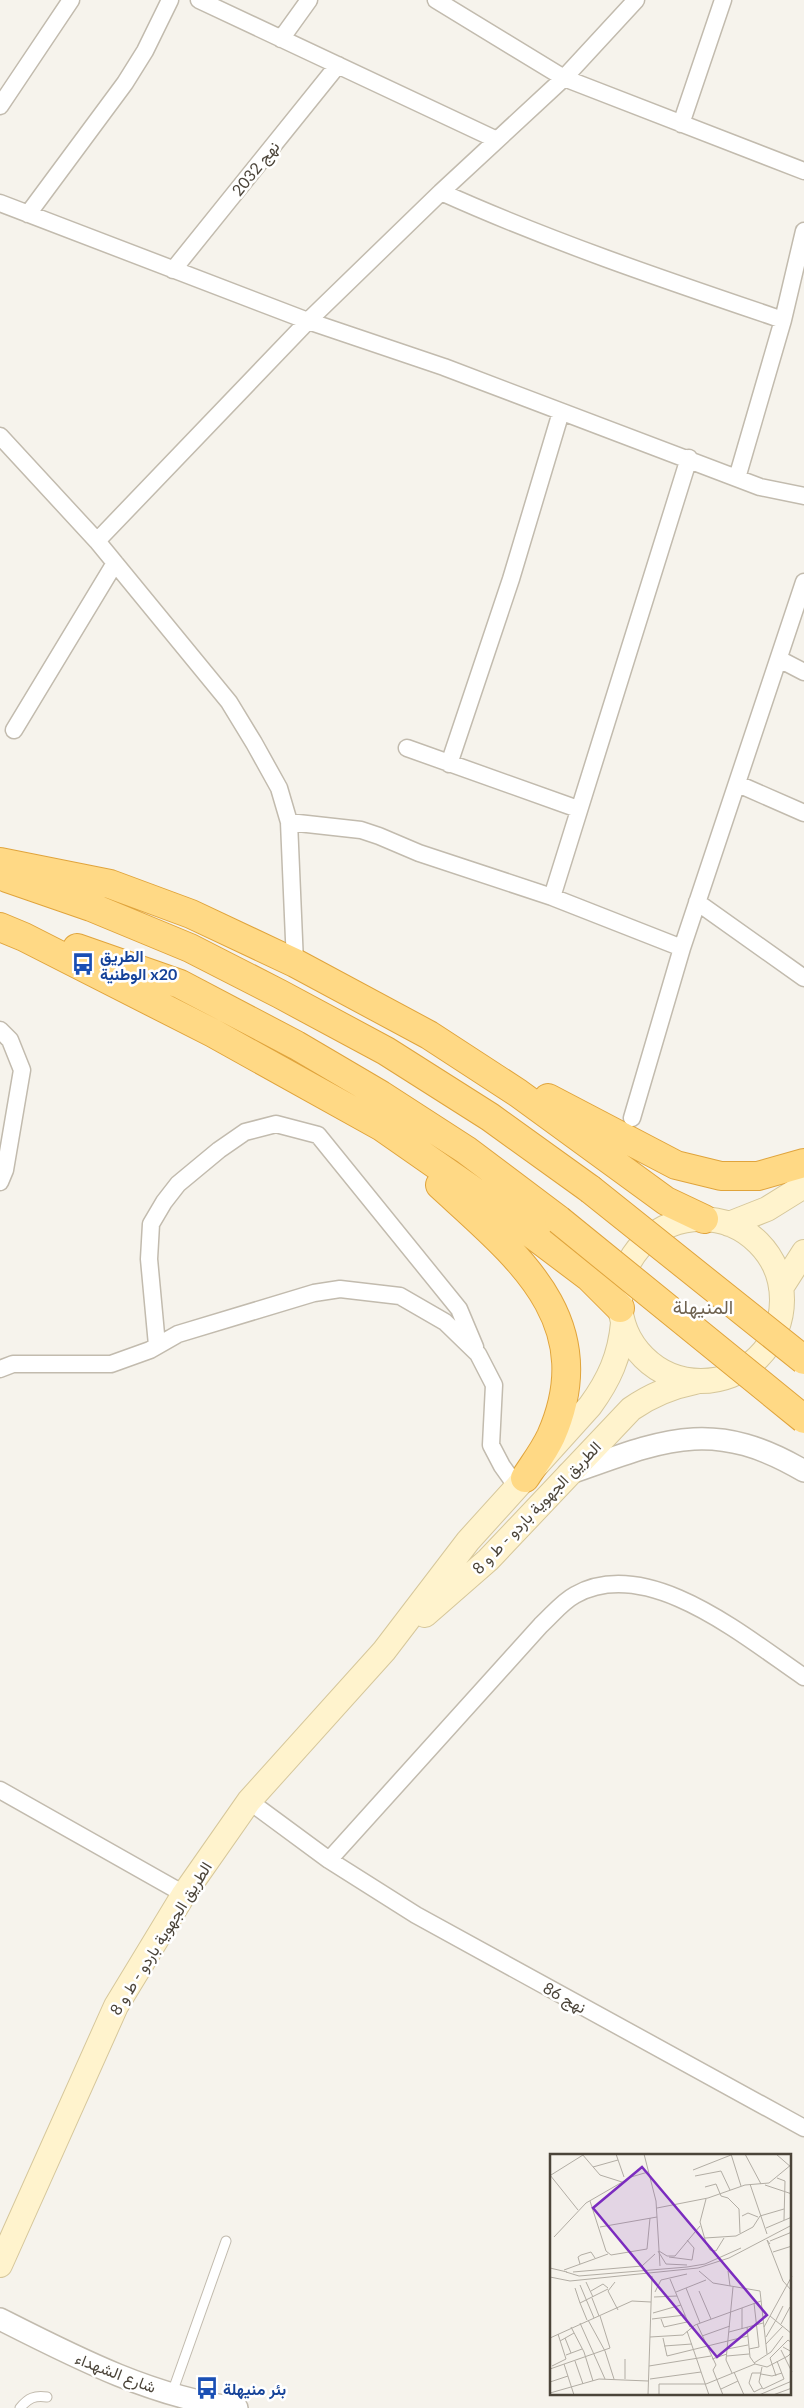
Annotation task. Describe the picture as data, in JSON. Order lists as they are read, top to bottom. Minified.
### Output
{"streets":{"main road":["الطريق الجهوية باردو - ط و 8"],"street":["نهج 2032","نهج 86","شارع الشهداء"]},"crossings":[["الطريق الجهوية باردو - ط و 8","نهج 86"]],"districts":["المنيهلة"],"places":{"bus stop":["الطريق الوطنية x20","بئر منيهلة"]}}
